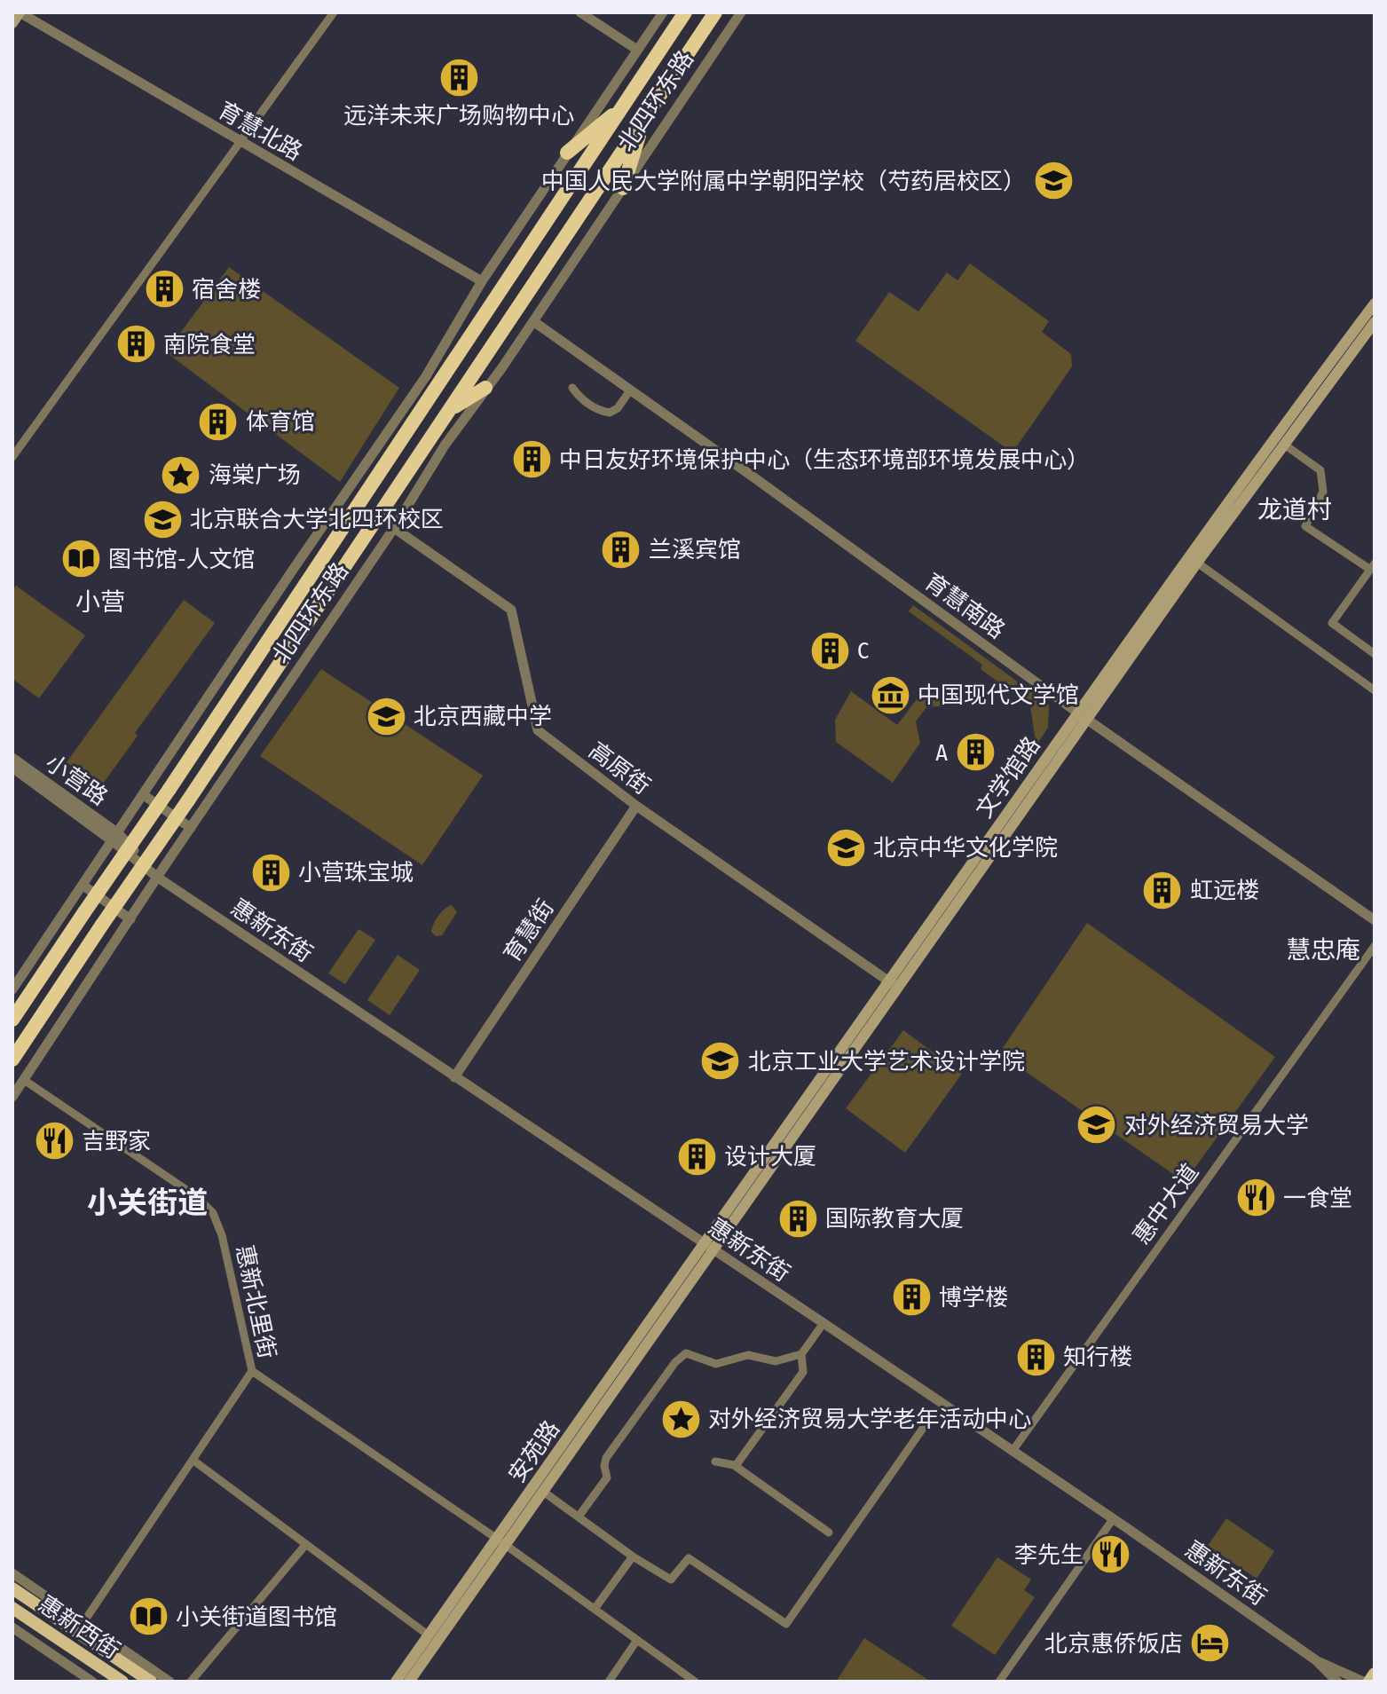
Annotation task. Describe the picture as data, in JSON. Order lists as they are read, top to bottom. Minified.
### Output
{"streets":{"highway":["北四环东路"],"main road":["文学馆路","安苑路","惠新西街"],"street":["育慧北路","育慧南路","高原街","小营路","惠新东街","育慧街","惠中大道","惠新北里街"]},"crossings":[["北四环东路","育慧北路"],["北四环东路","育慧南路"],["北四环东路","高原街"],["北四环东路","小营路"],["北四环东路","惠新东街"],["北四环东路","惠新北里街"],["育慧南路","文学馆路"],["高原街","文学馆路"],["高原街","育慧街"],["文学馆路","惠新东街"],["文学馆路","安苑路"],["小营路","惠新东街"],["惠新东街","育慧街"],["惠新东街","惠中大道"],["惠新东街","安苑路"],["惠新北里街","惠新西街"]],"districts":["龙道村","小营","慧忠庵","小关街道"],"places":{"building":["远洋未来广场购物中心","宿舍楼","南院食堂","体育馆","中日友好环境保护中心（生态环境部环境发展中心）","兰溪宾馆","C","A","小营珠宝城","虹远楼","设计大厦","国际教育大厦","博学楼","知行楼"],"school or university":["中国人民大学附属中学朝阳学校（芍药居校区）","北京联合大学北四环校区","北京西藏中学","北京中华文化学院","北京工业大学艺术设计学院","对外经济贸易大学"],"place":["海棠广场","对外经济贸易大学老年活动中心"],"library":["图书馆-人文馆","小关街道图书馆"],"museum":["中国现代文学馆"],"restaurant":["吉野家","一食堂","李先生"],"hotel":["北京惠侨饭店"]}}
